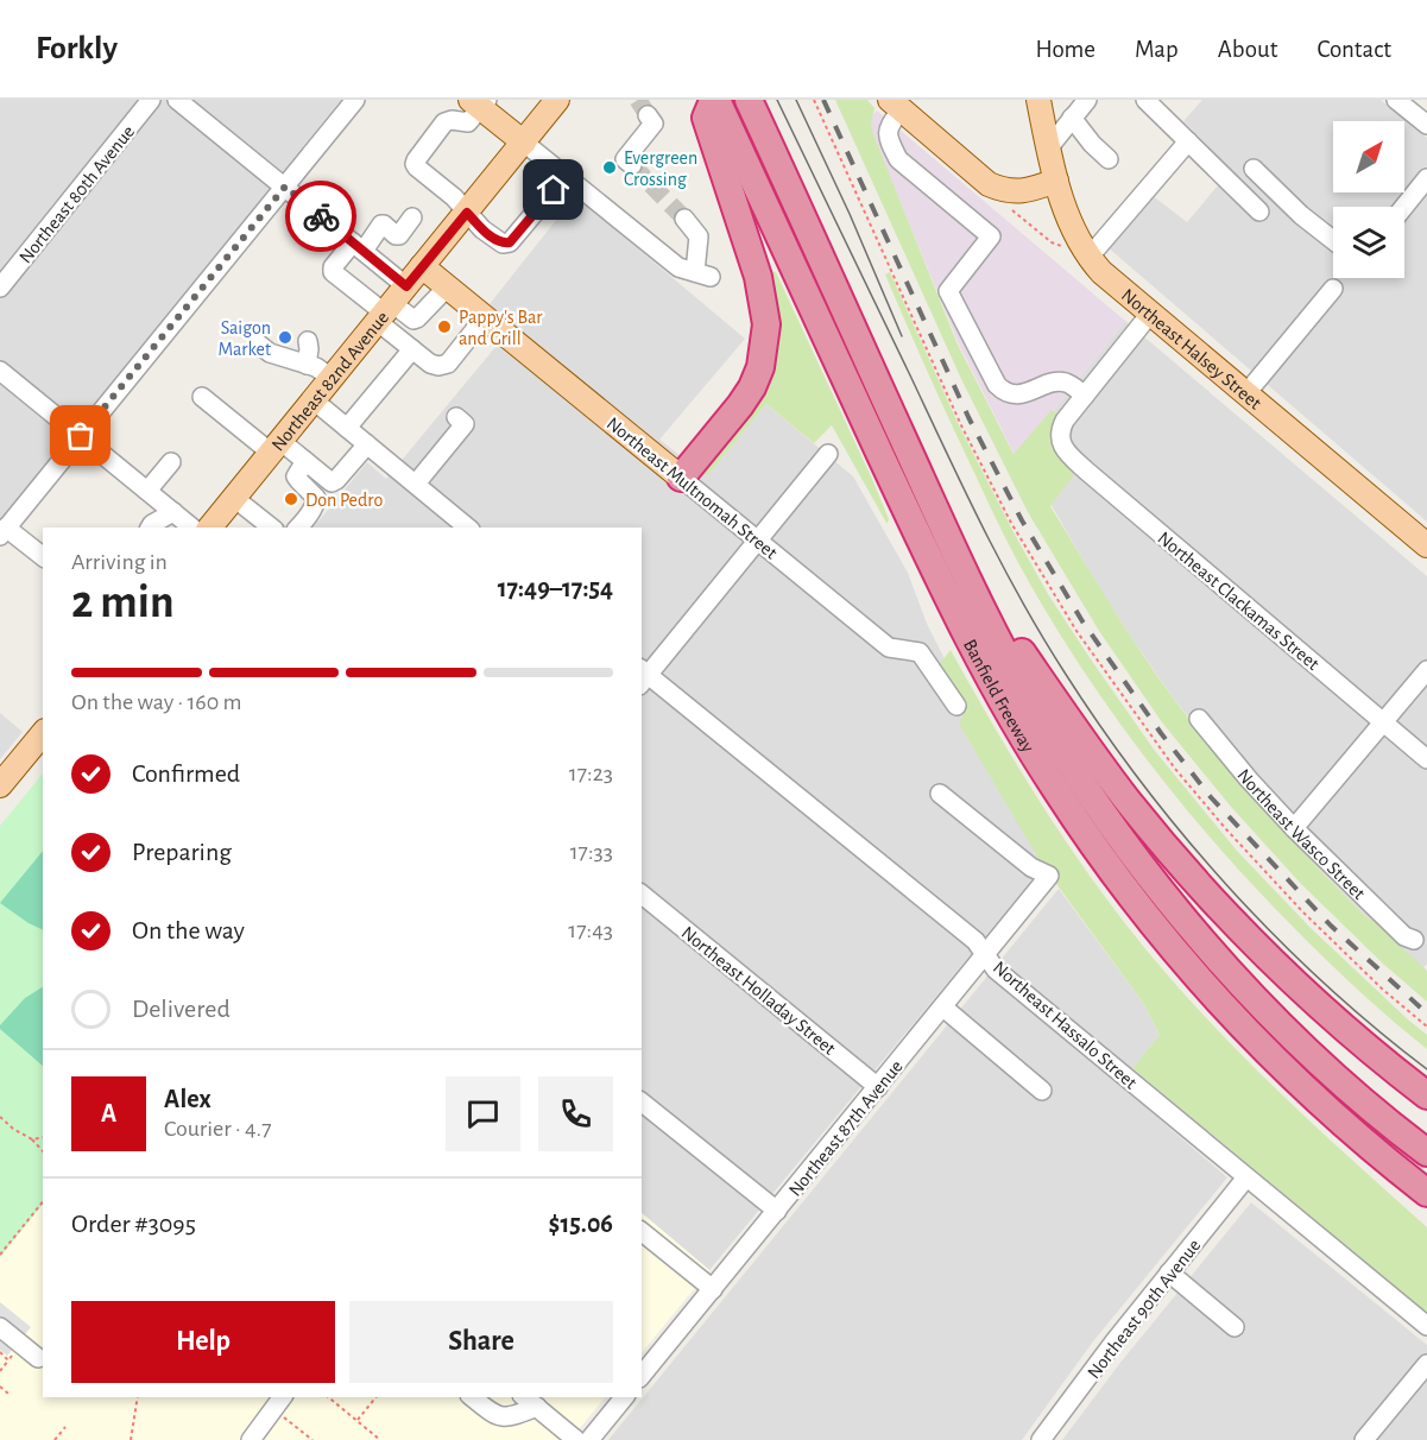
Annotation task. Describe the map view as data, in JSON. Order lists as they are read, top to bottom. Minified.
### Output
{"streets":{"highway":["Banfield Freeway"],"main road":["Northeast Halsey Street","Northeast 82nd Avenue","Northeast Multnomah Street"],"street":["Northeast 80th Avenue","Northeast Clackamas Street","Northeast Wasco Street","Northeast Holladay Street","Northeast Hassalo Street","Northeast 87th Avenue","Northeast 90th Avenue"]},"crossings":[["Northeast 82nd Avenue","Northeast Multnomah Street"],["Northeast Holladay Street","Northeast 87th Avenue"],["Northeast Hassalo Street","Northeast 87th Avenue"],["Northeast Hassalo Street","Northeast 90th Avenue"]],"places":["Evergreen Crossing","Pappy's Bar and Grill","Saigon Market","Don Pedro"],"north":"top right","page":{"header":"Forkly","nav":["Home","Map","About","Contact"],"heading":["2 min","Arriving in","17:49–17:54"],"panel":["Alex","Courier · 4.7","Order #3095","$15.06"],"bar":"On the way · 160 m","list":[["Confirmed","17:23"],["Preparing","17:33"],["On the way","17:43"],"Delivered"],"round":"A","buttons":["Help","Share"]}}
